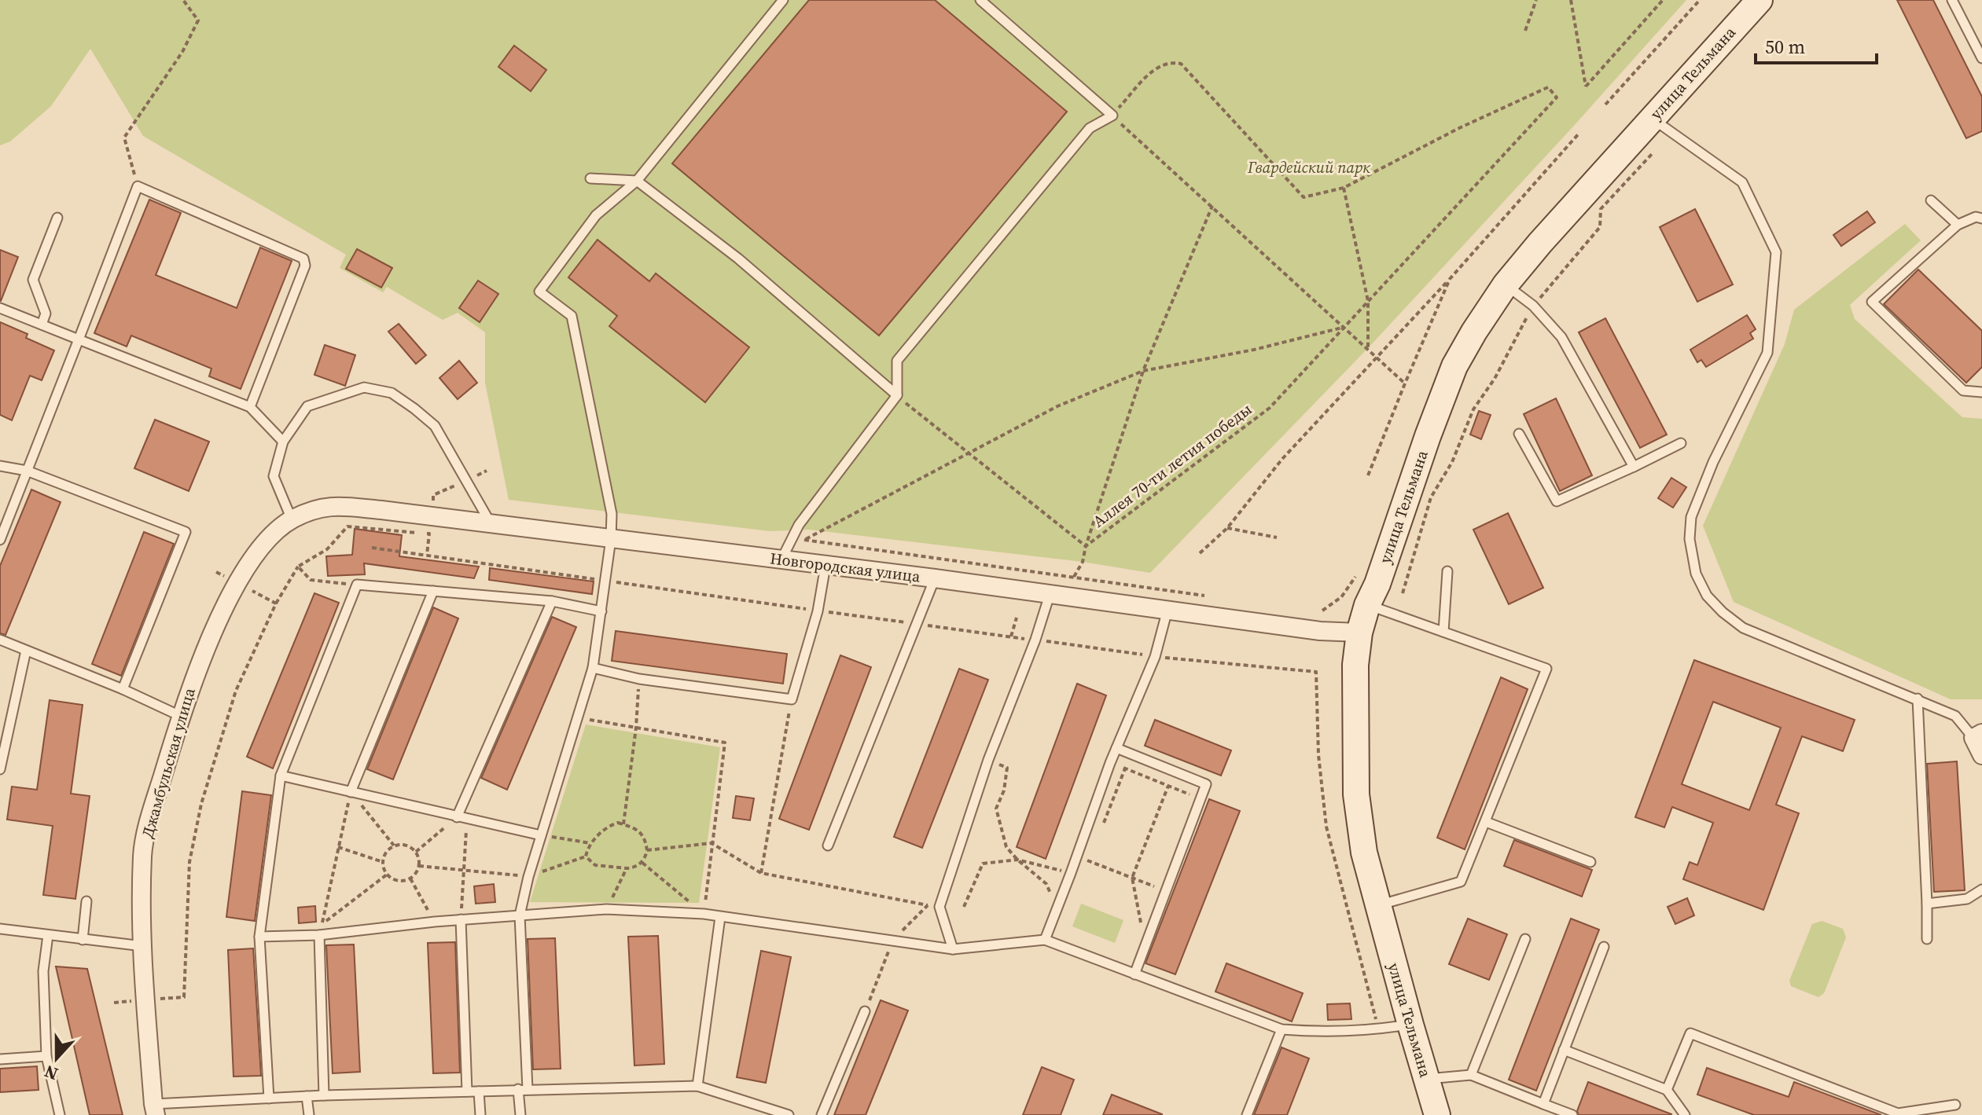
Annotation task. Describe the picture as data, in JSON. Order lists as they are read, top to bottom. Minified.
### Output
{"streets":{"main road":["улица Тельмана"],"street":["Новгородская улица","Джамбульская улица"],"path":["Аллея 70-ти летия победы"]},"crossings":[["улица Тельмана","Новгородская улица"],["Новгородская улица","Джамбульская улица"]],"parks":["Гвардейский парк"],"scale_bar":"50 m","north":"bottom"}
